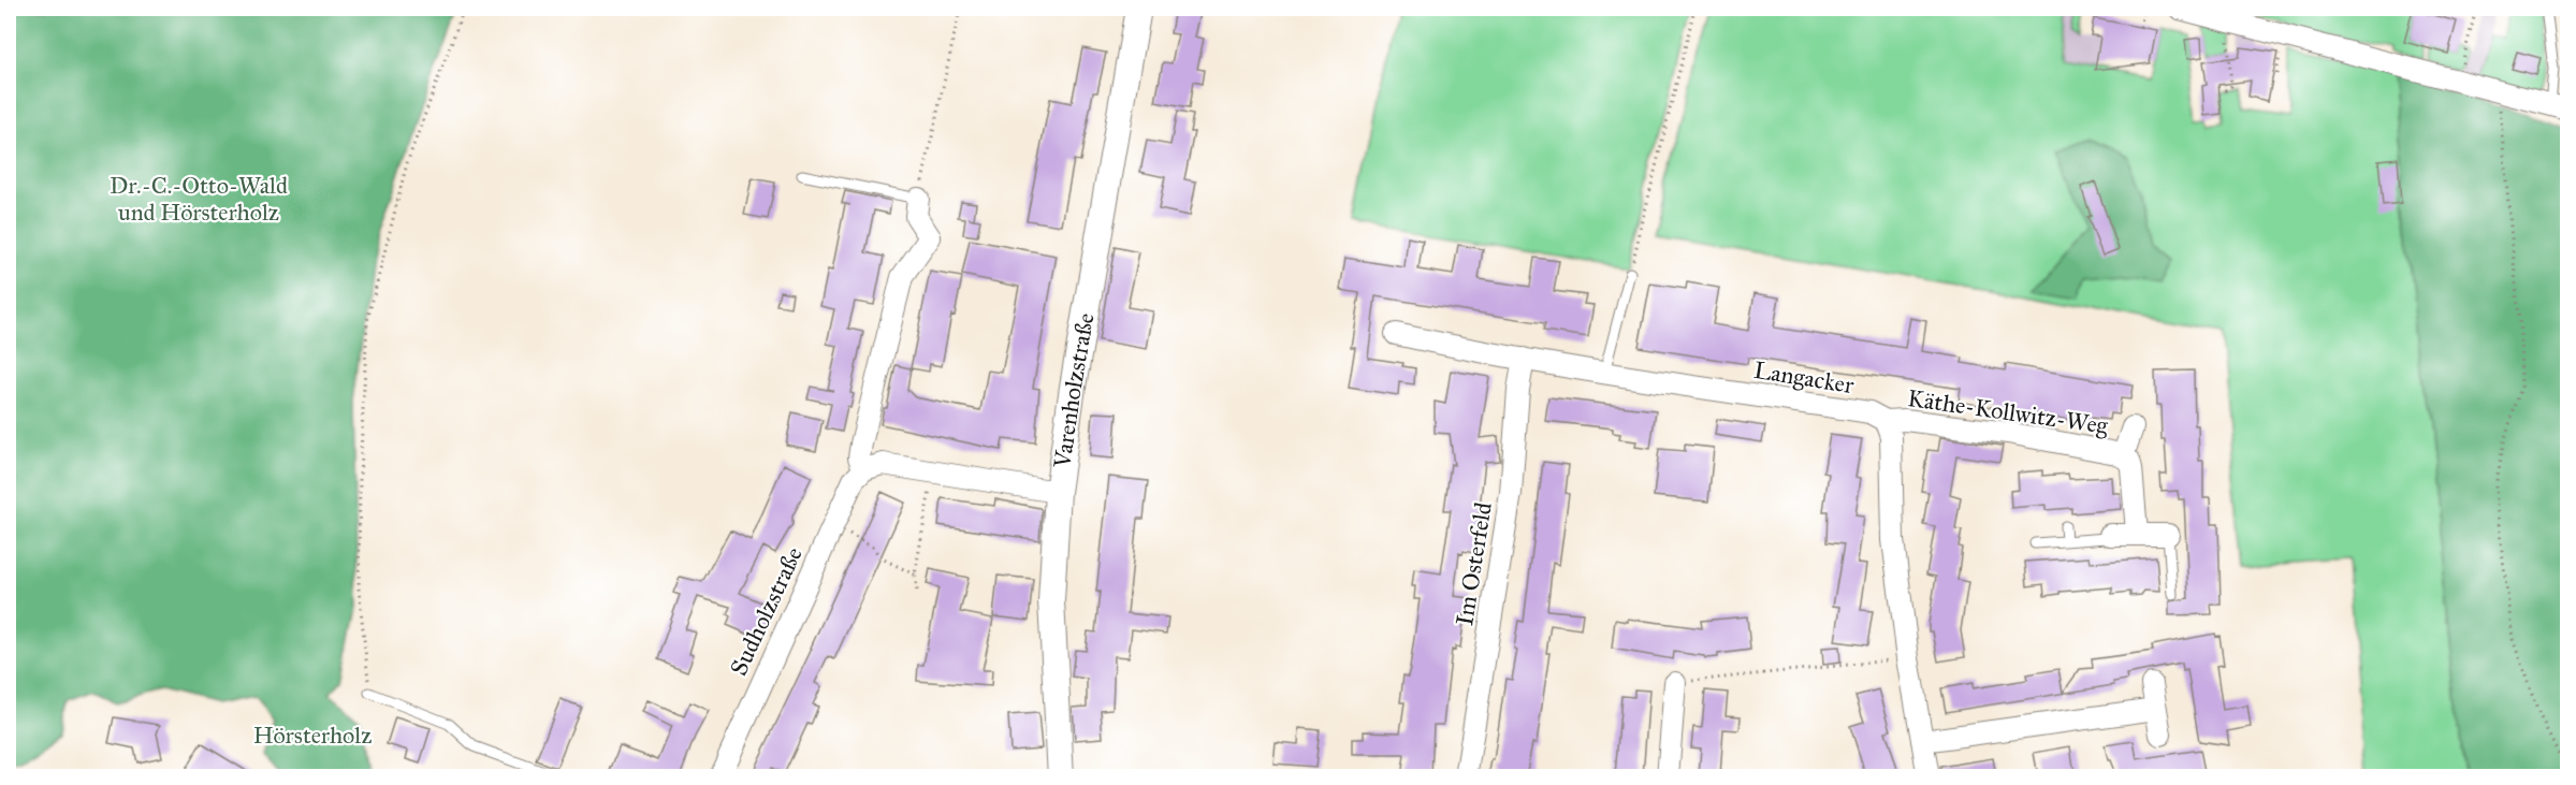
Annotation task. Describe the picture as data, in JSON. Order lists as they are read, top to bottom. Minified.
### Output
{"streets":{"street":["Langacker","Varenholzstraße","Käthe-Kollwitz-Weg","Im Osterfeld","Sudholzstraße"]},"crossings":[["Langacker","Käthe-Kollwitz-Weg"],["Langacker","Im Osterfeld"]],"parks":["Dr.-C.-Otto-Wald und Hörsterholz","Hörsterholz"]}
